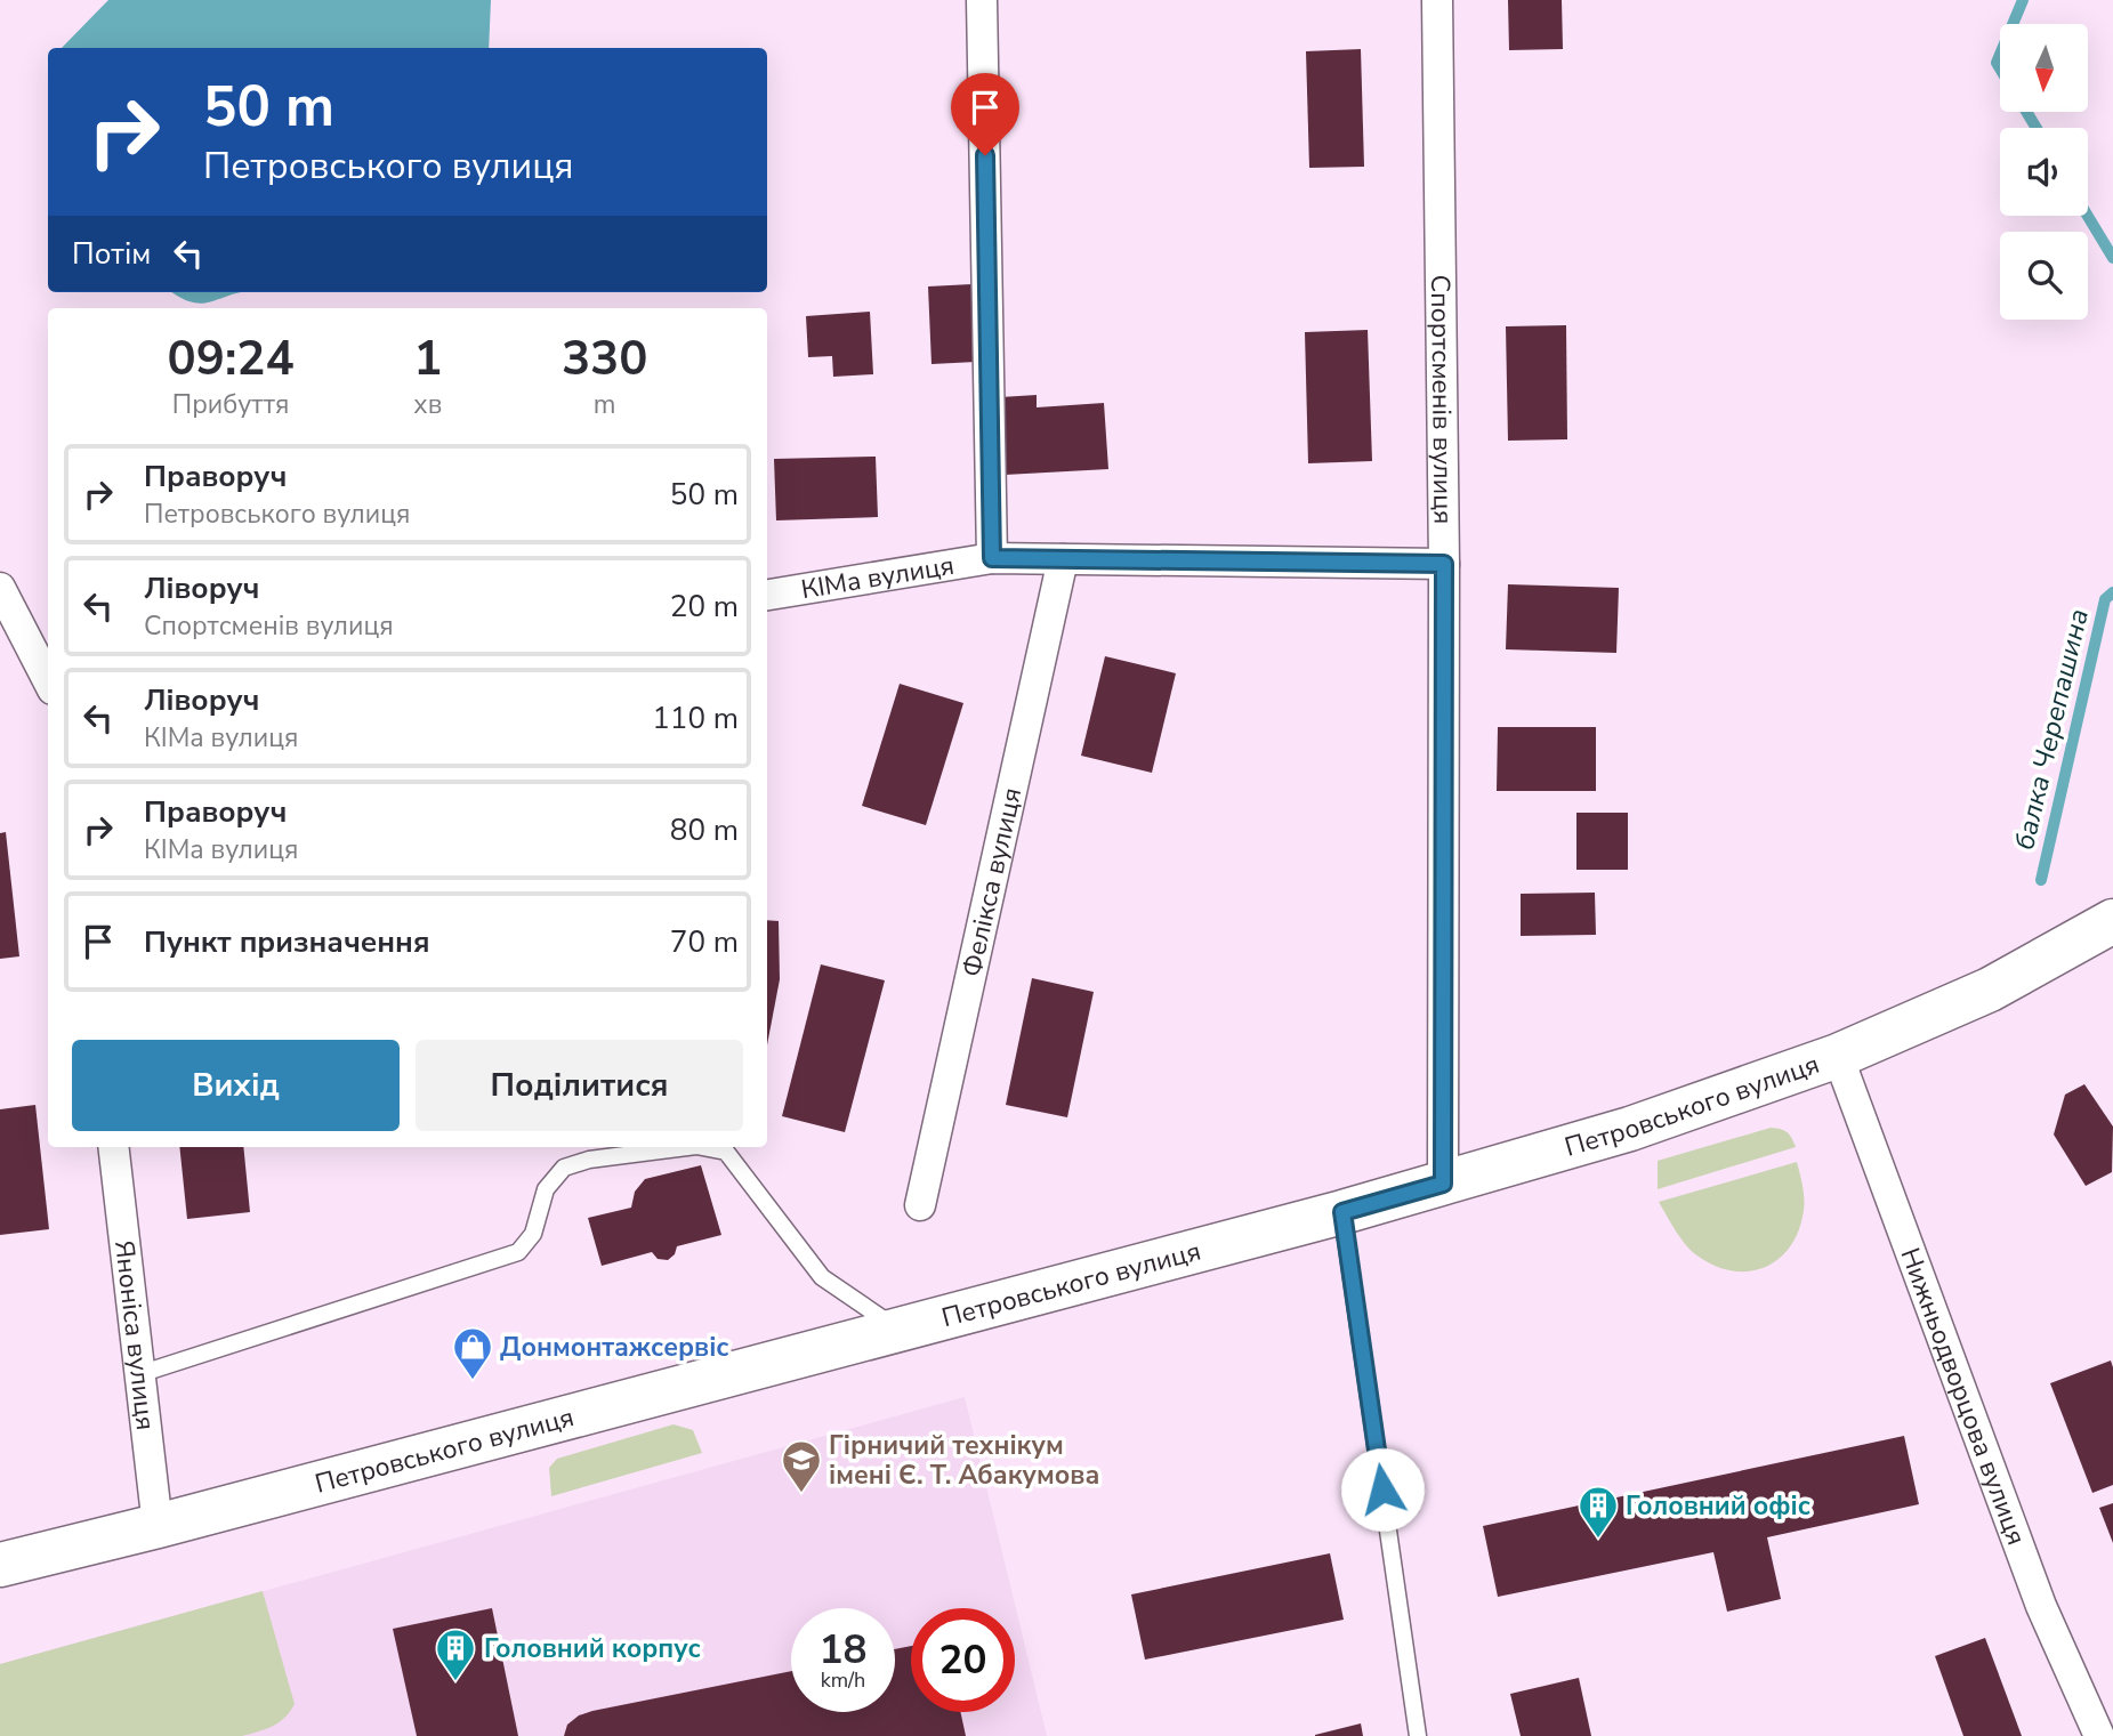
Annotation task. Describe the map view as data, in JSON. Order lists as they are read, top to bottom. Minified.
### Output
{"streets":{"main road":["Петровського вулиця"],"street":["Спортсменів вулиця","КІМа вулиця","Фелікса вулиця","Яноніса вулиця","Нижньодворцова вулиця"]},"crossings":[["Спортсменів вулиця","КІМа вулиця"],["Спортсменів вулиця","Петровського вулиця"],["КІМа вулиця","Фелікса вулиця"],["Петровського вулиця","Яноніса вулиця"],["Петровського вулиця","Нижньодворцова вулиця"]],"water":["балка Черепашина"],"places":{"shop":["Донмонтажсервіс"],"school or university":["Гірничий технікум імені Є. Т. Абакумова"],"building":["Головний офіс","Головний корпус"]},"north":"bottom","page":{"turn":["50 m","Петровського вулиця"],"then":"Потім","eta":["09:24","Прибуття","1","хв","330","m"],"list":[{"name":"Праворуч","note":"Петровського вулиця","value":"50 m"},{"name":"Ліворуч","note":"Спортсменів вулиця","value":"20 m"},{"name":"Ліворуч","note":"КІМа вулиця","value":"110 m"},{"name":"Праворуч","note":"КІМа вулиця","value":"80 m"},{"name":"Пункт призначення","value":"70 m"}],"buttons":["Вихід","Поділитися"],"speed":"18 km/h","limit":"20"}}
